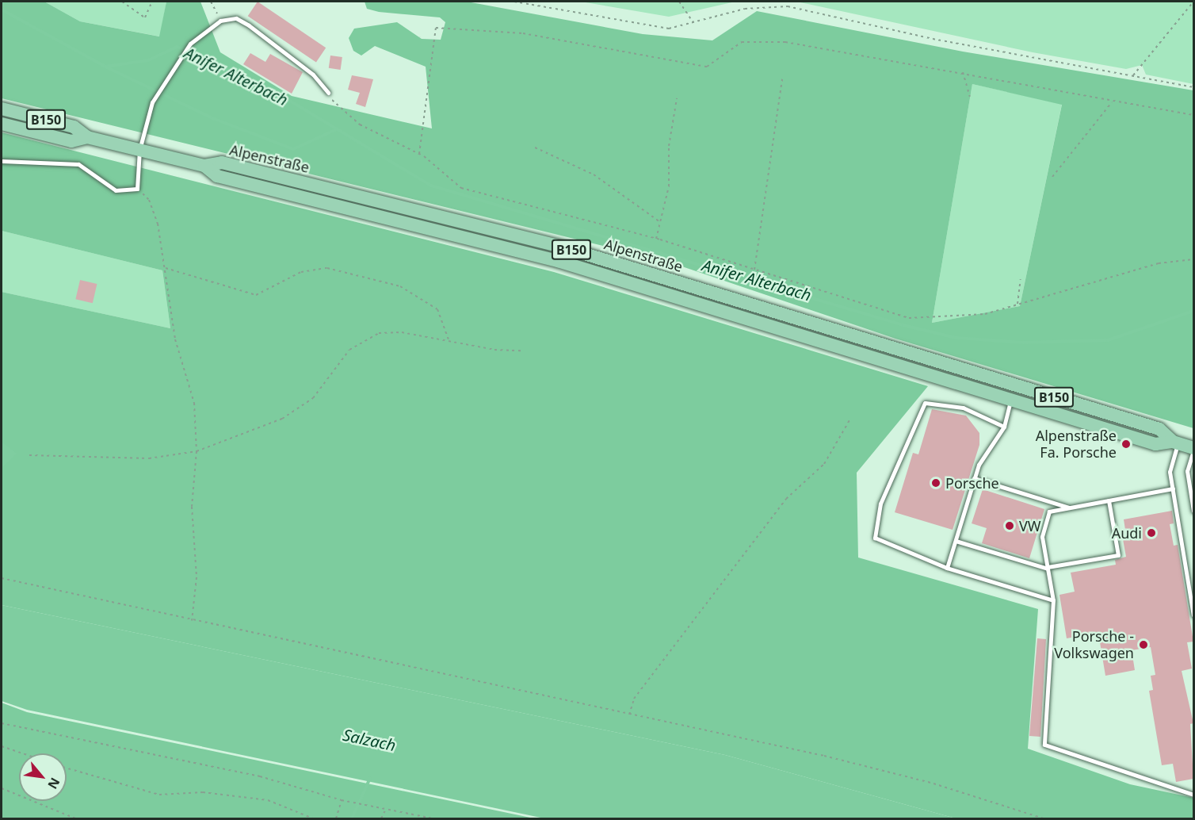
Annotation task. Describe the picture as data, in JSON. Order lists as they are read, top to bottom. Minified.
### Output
{"streets":{"main road":["B150","Alpenstraße"]},"water":["Anifer Alterbach","Salzach"],"places":["Alpenstraße Fa. Porsche","Porsche","VW","Audi","Porsche - Volkswagen"],"north":"bottom right"}
